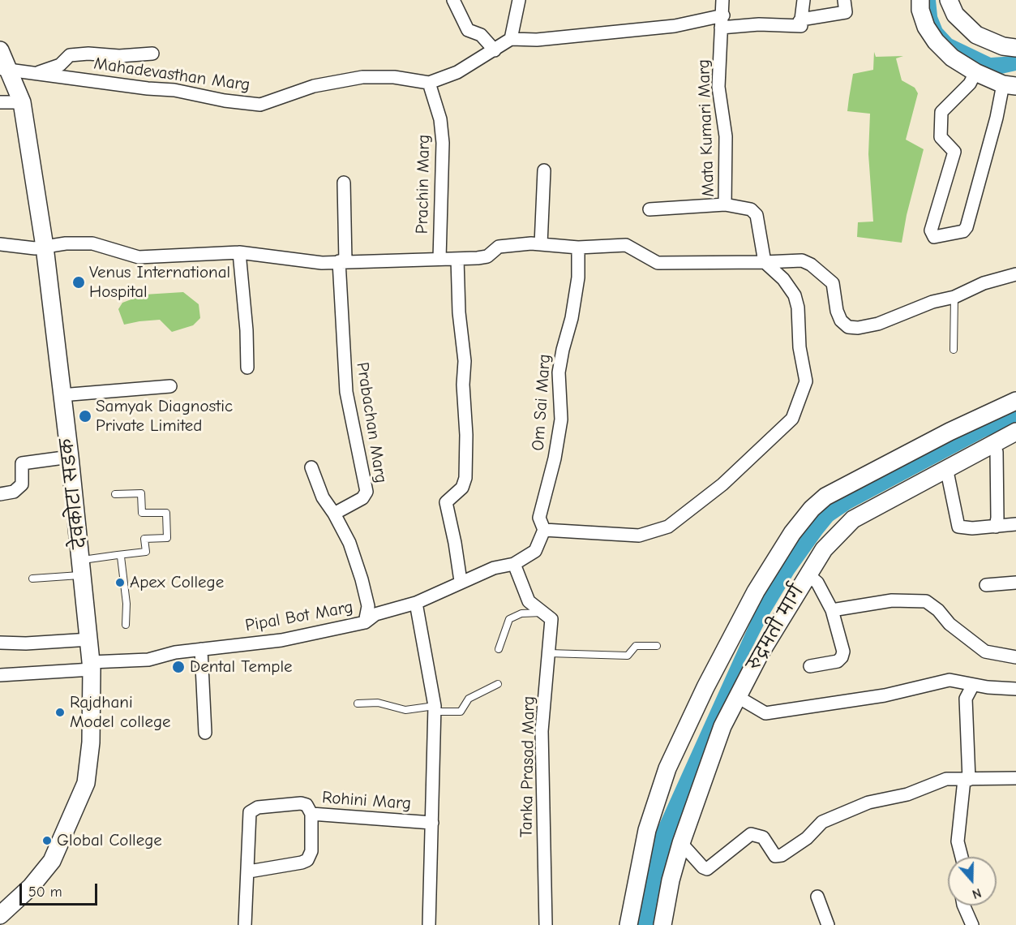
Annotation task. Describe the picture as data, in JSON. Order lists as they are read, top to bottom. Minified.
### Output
{"streets":{"street":["Mahadevasthan Marg","Mata Kumari Marg","Prachin Marg","Om Sai Marg","Prabachan Marg","देवकोटा सडक","Pipal Bot Marg","रुद्रमती मार्ग","Tanka Prasad Marg","Rohini Marg"]},"crossings":[["Mahadevasthan Marg","Prachin Marg"],["Mahadevasthan Marg","देवकोटा सडक"],["Om Sai Marg","Pipal Bot Marg"],["देवकोटा सडक","Pipal Bot Marg"]],"places":["Venus International Hospital","Samyak Diagnostic Private Limited","Apex College","Dental Temple","Rajdhani Model college","Global College"],"scale_bar":"50 m","north":"bottom"}
